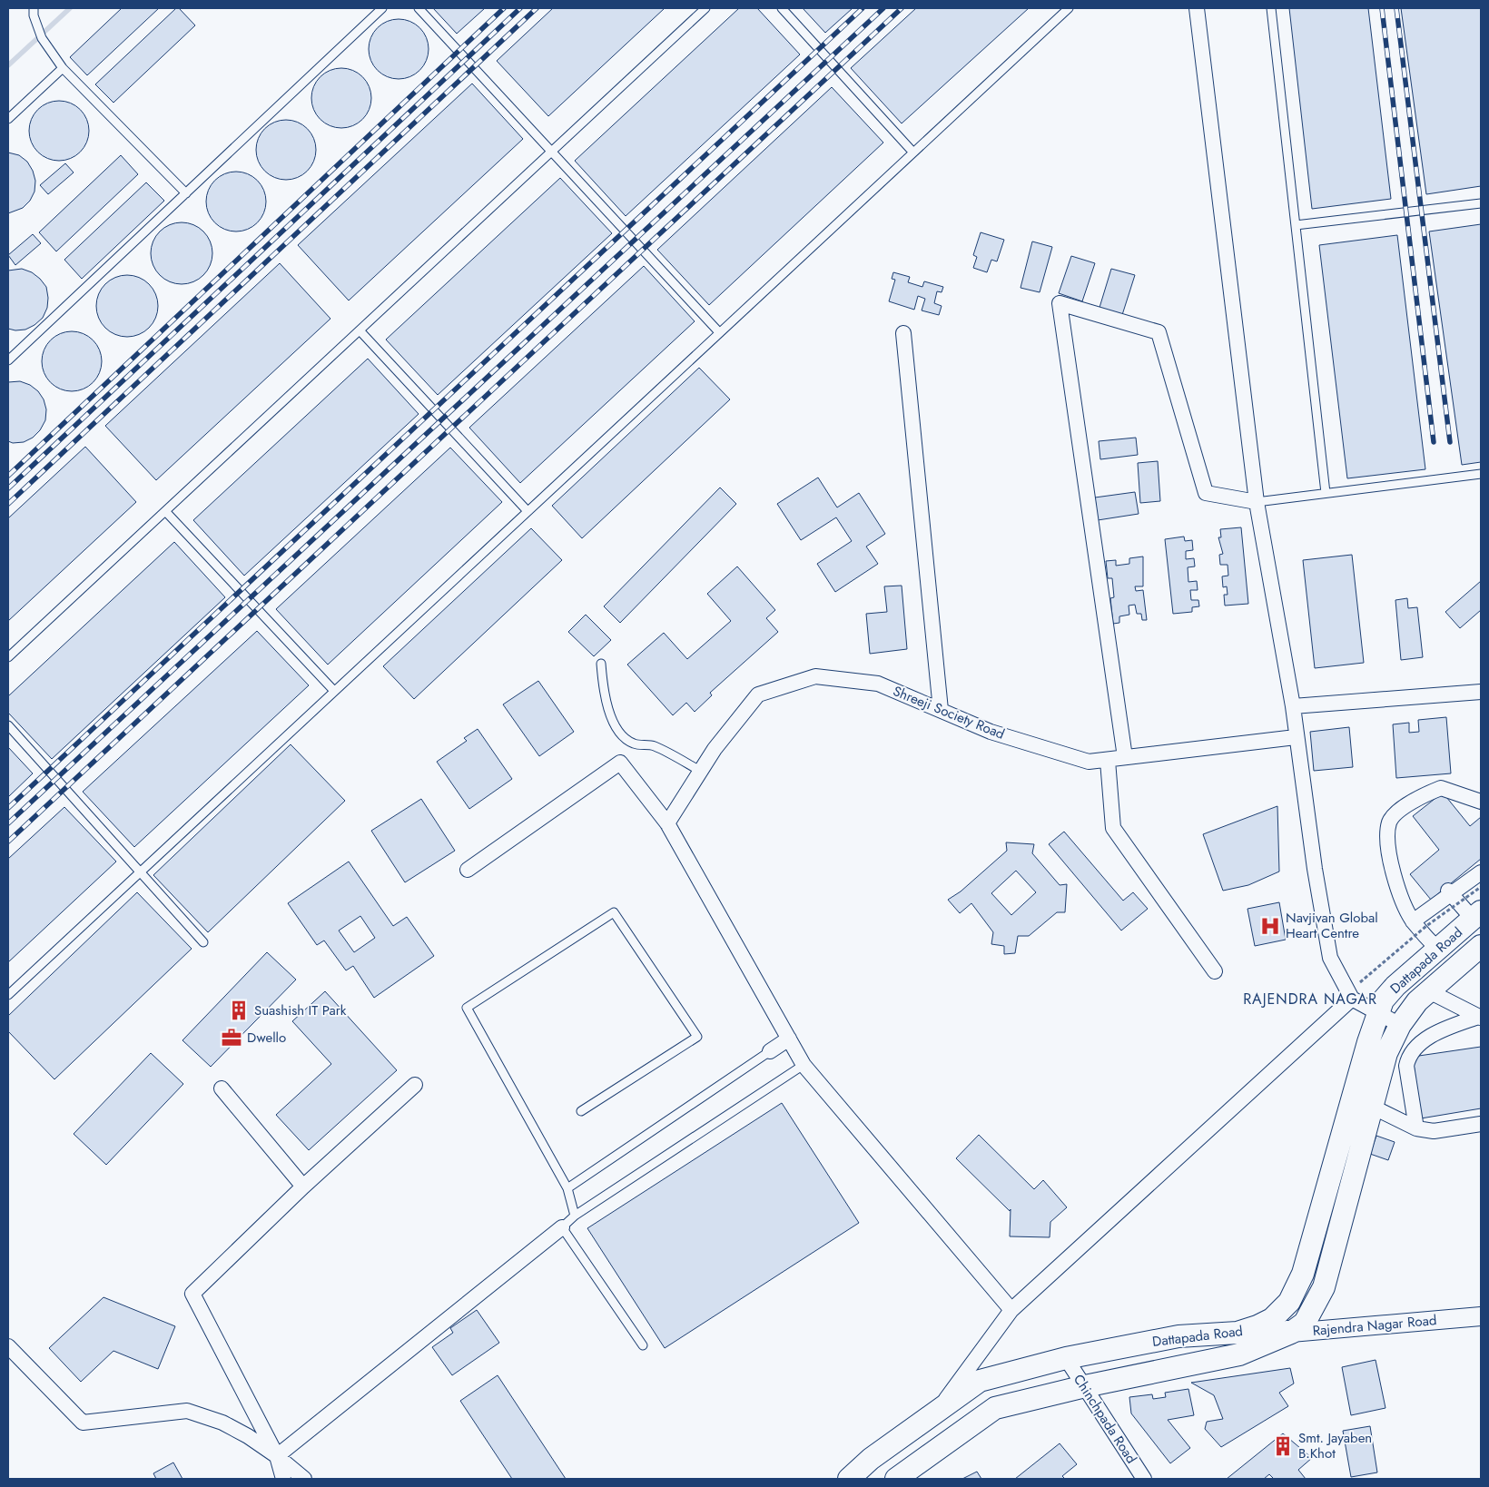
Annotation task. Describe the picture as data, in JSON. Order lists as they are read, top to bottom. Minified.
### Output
{"streets":{"main road":["Dattapada Road"],"street":["Shreeji Society Road","Rajendra Nagar Road","Chinchpada Road"]},"crossings":[["Dattapada Road","Rajendra Nagar Road"],["Dattapada Road","Chinchpada Road"]],"districts":["RAJENDRA NAGAR"],"places":{"hospital":["Navjivan Global Heart Centre"],"building":["Suashish IT Park","Smt. Jayaben B.Khot"],"office":["Dwello"]}}
